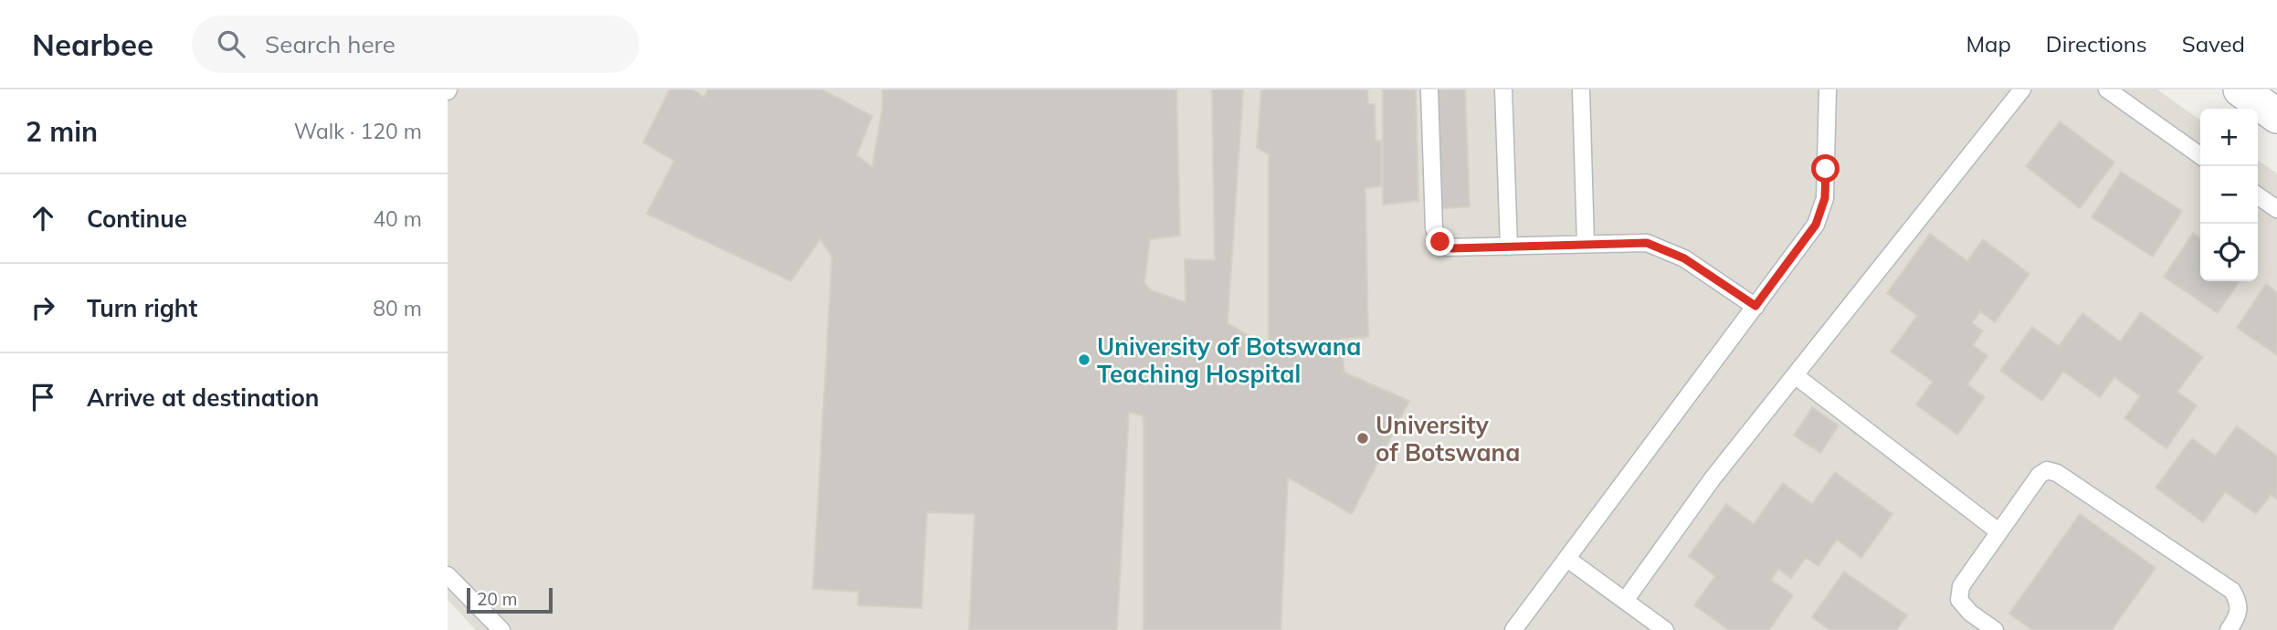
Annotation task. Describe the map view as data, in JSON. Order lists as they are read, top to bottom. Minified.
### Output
{"places":["University of Botswana Teaching Hospital","University of Botswana"],"scale_bar":"20 m","page":{"header":"Nearbee","search":"Search here","nav":["Map","Directions","Saved"],"heading":["2 min","Walk · 120 m"],"map_buttons":["+","−"],"list":[["Continue","40 m"],["Turn right","80 m"],"Arrive at destination"],"scale":"20 m"}}
